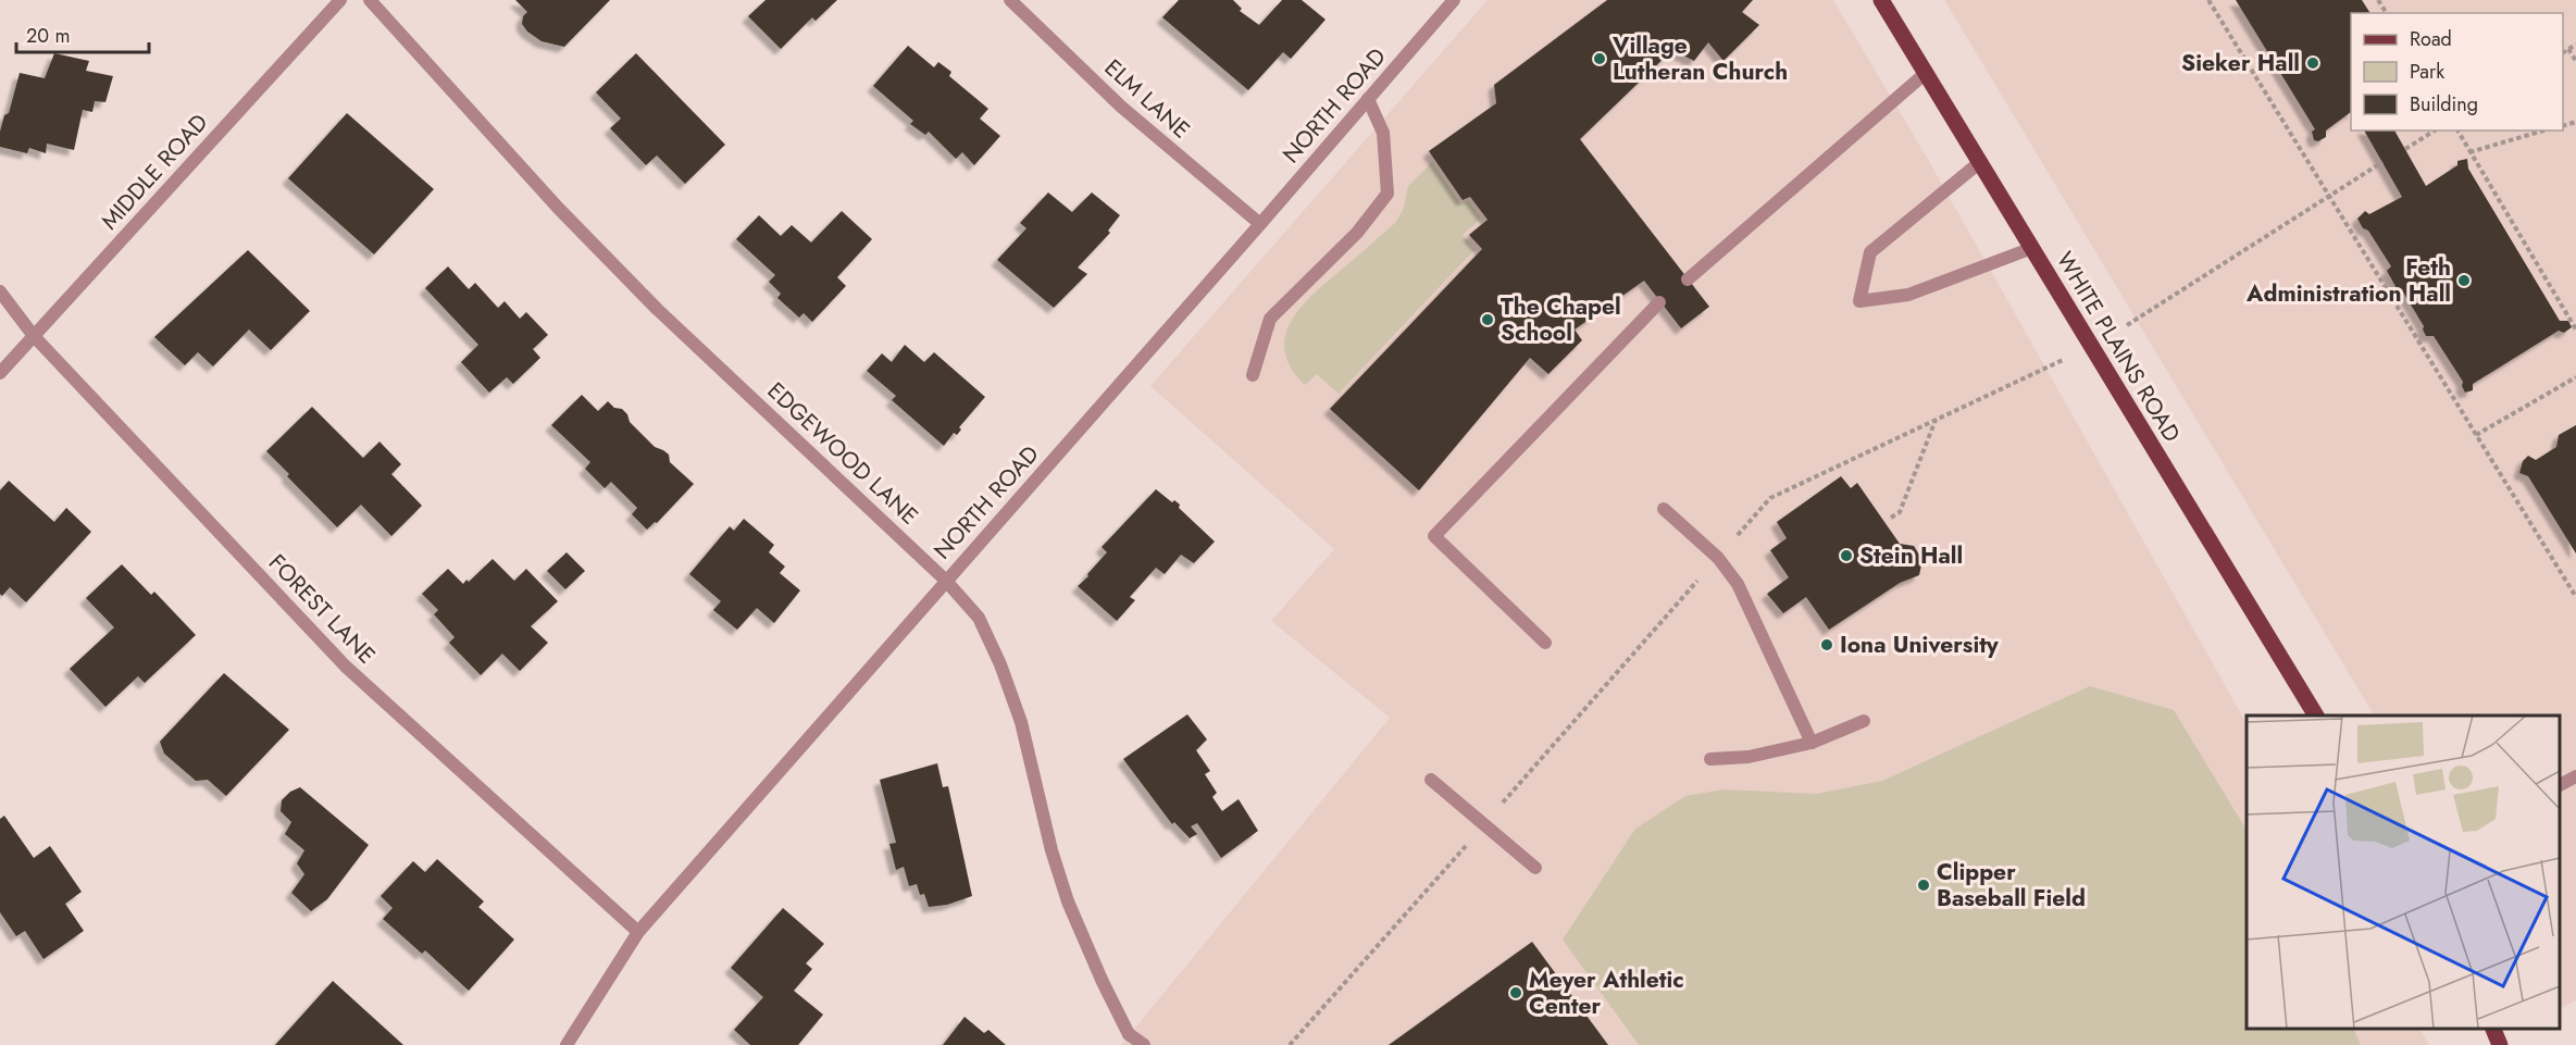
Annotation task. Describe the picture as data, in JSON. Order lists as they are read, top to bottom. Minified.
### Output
{"streets":{"main road":["WHITE PLAINS ROAD"],"street":["ELM LANE","NORTH ROAD","MIDDLE ROAD","EDGEWOOD LANE","FOREST LANE"]},"crossings":[["ELM LANE","NORTH ROAD"],["NORTH ROAD","EDGEWOOD LANE"],["NORTH ROAD","FOREST LANE"],["MIDDLE ROAD","FOREST LANE"]],"places":["Village Lutheran Church","Sieker Hall","Feth Administration Hall","The Chapel School","Stein Hall","Iona University","Clipper Baseball Field","Meyer Athletic Center"],"legend":["Road","Park","Building"],"scale_bar":"20 m"}
